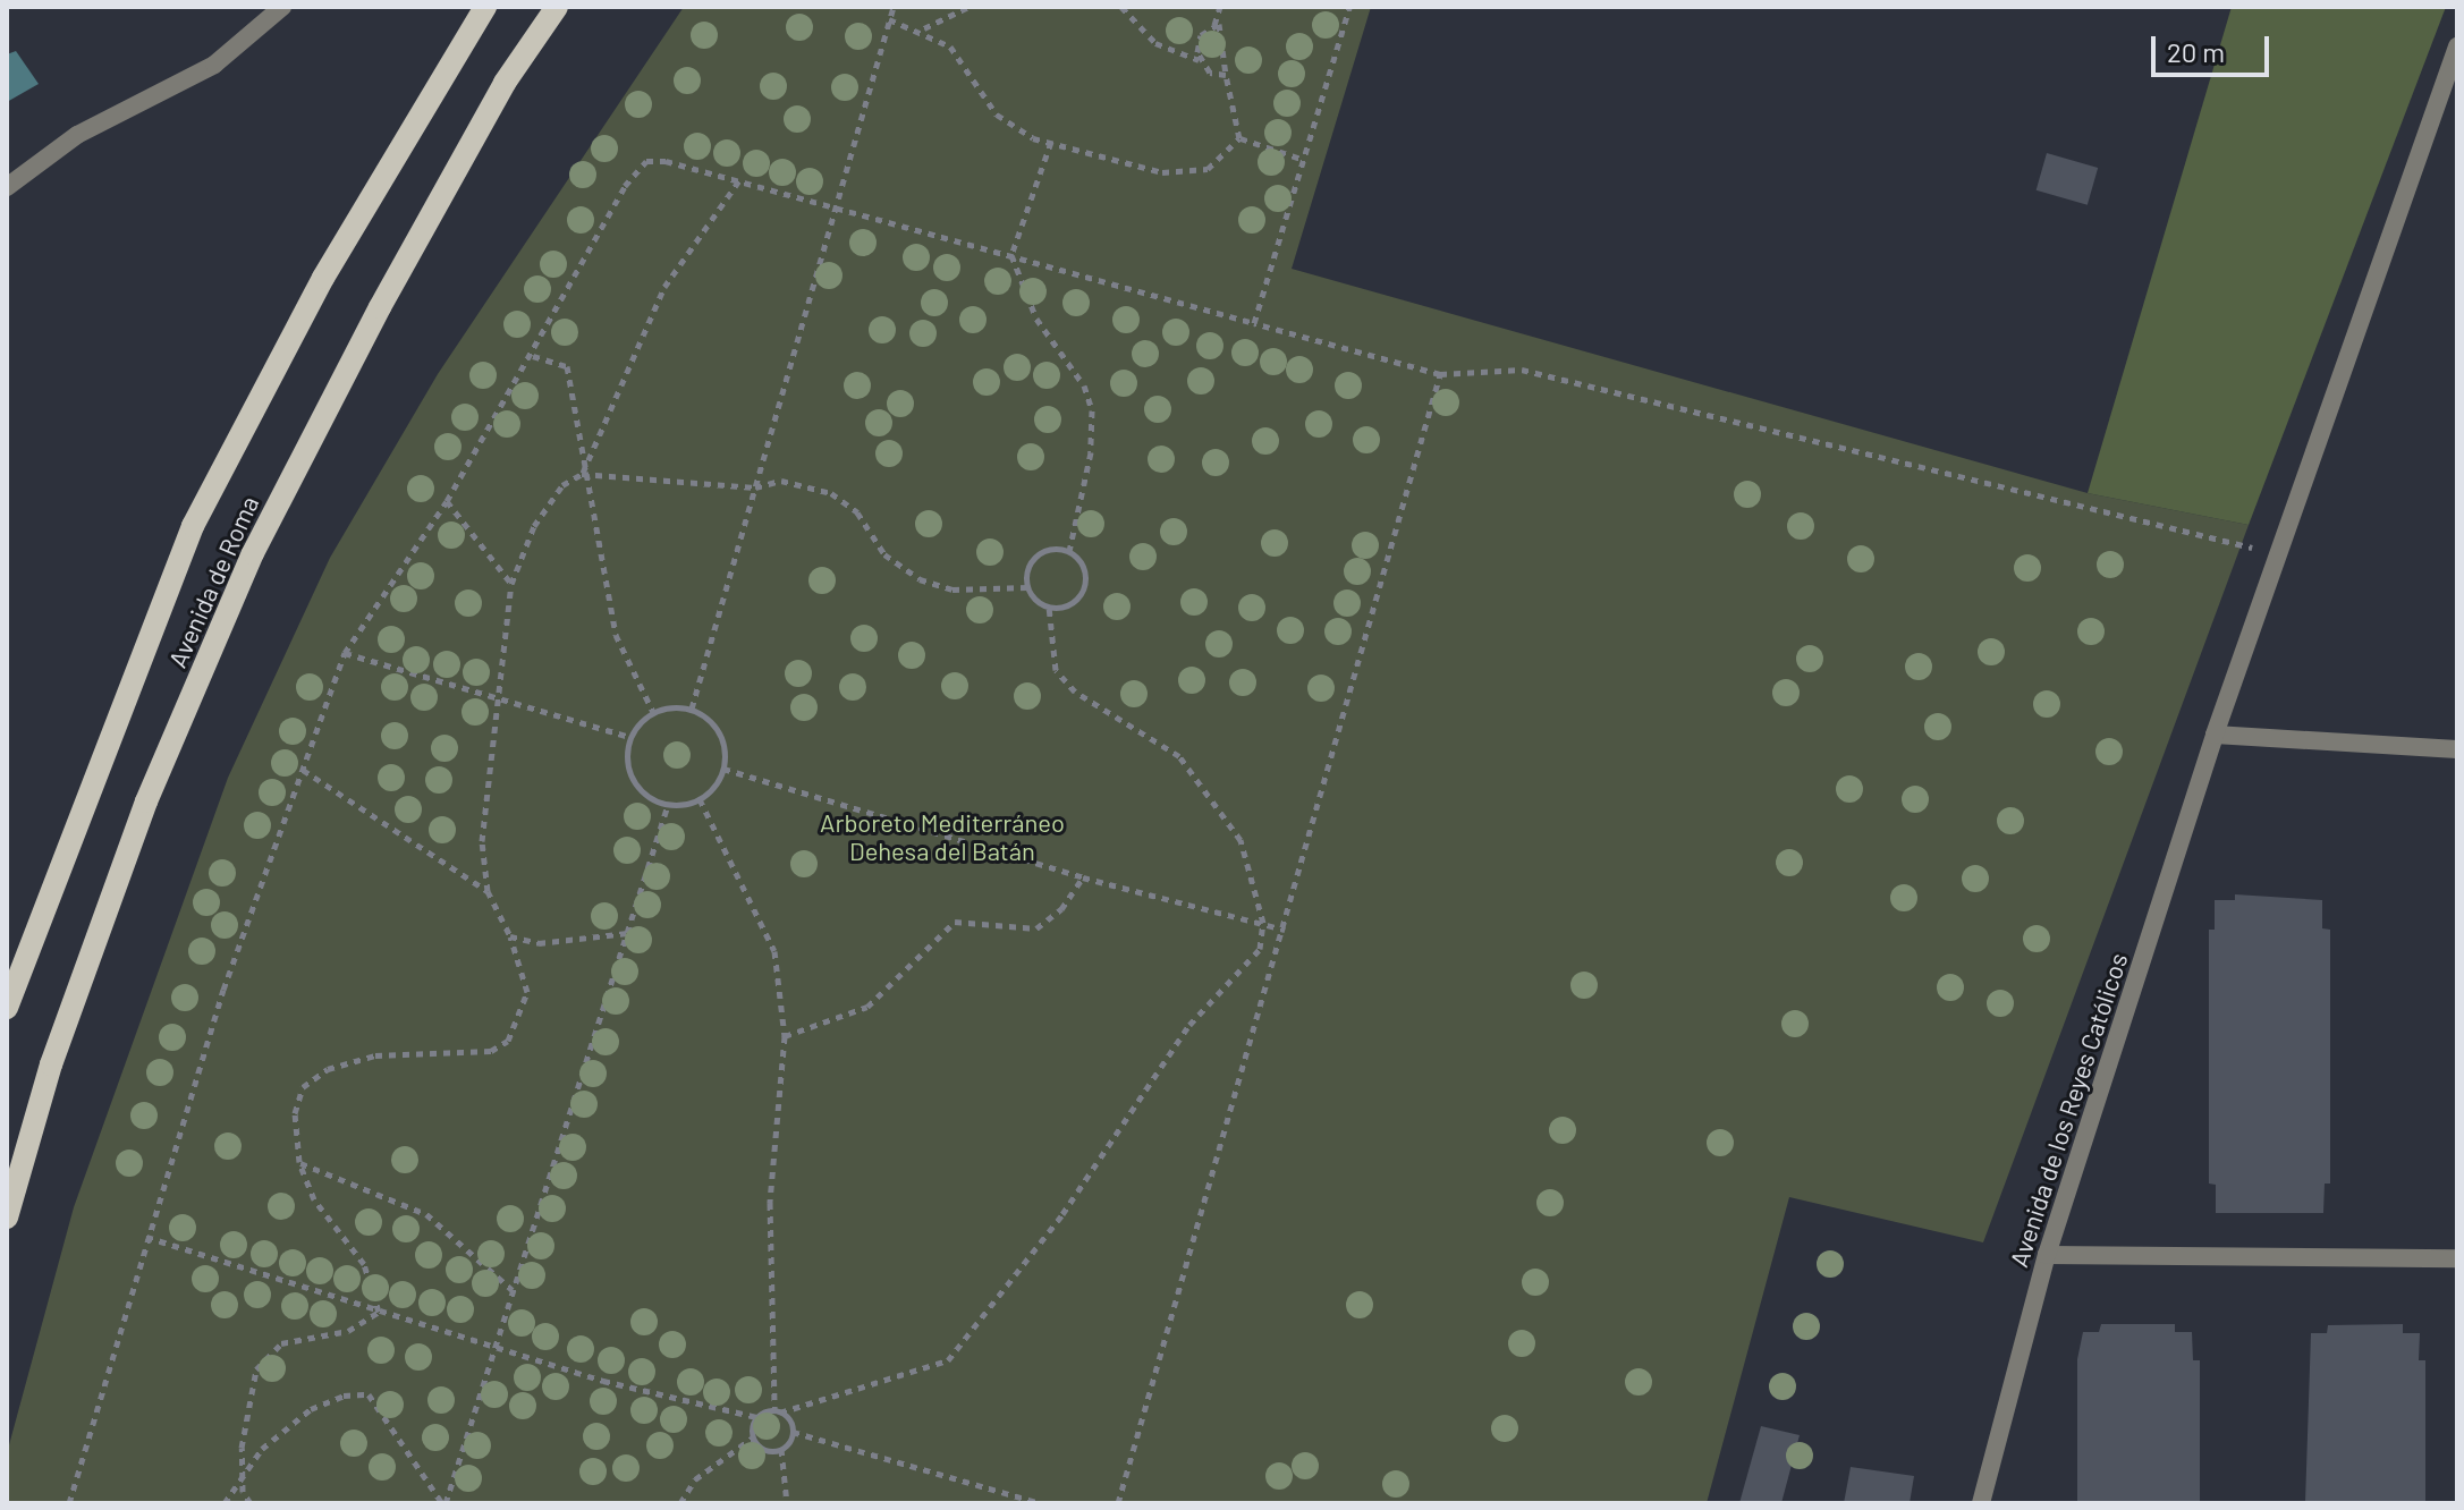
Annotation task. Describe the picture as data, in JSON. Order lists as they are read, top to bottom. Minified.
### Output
{"streets":{"main road":["Avenida de Roma"],"street":["Avenida de los Reyes Católicos"]},"parks":["Arboreto Mediterráneo Dehesa del Batán"],"scale_bar":"20 m"}
